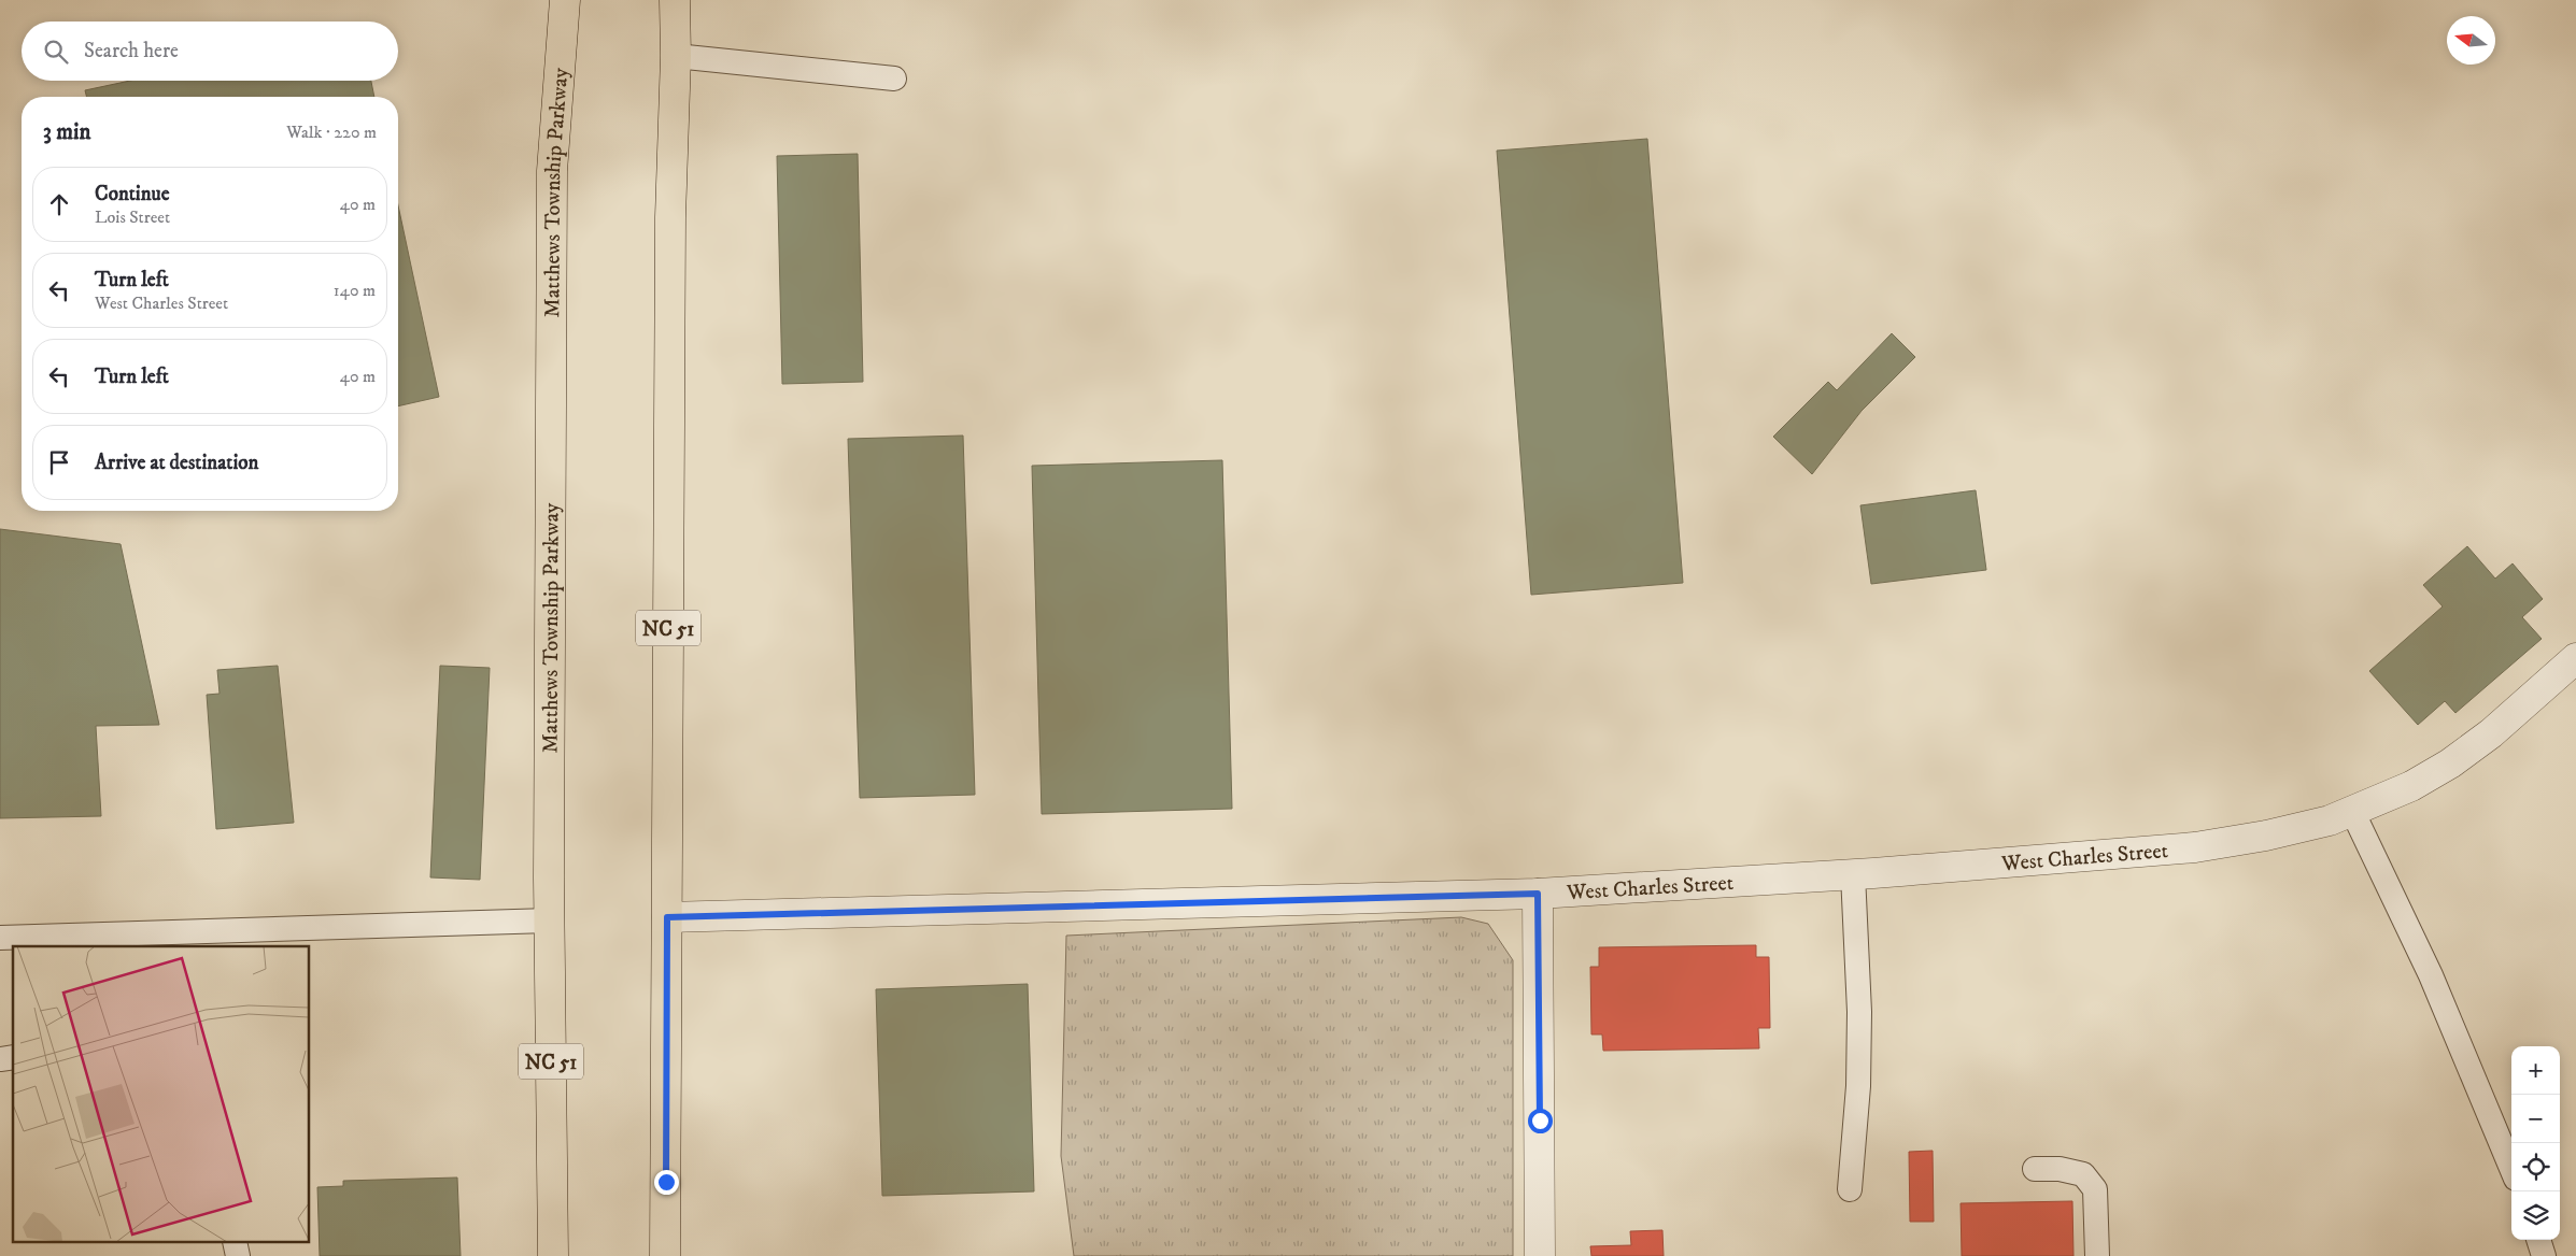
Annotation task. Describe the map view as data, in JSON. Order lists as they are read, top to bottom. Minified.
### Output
{"streets":{"main road":["Matthews Township Parkway","NC 51"],"street":["West Charles Street"]},"crossings":[["NC 51","West Charles Street"]],"north":"left","page":{"search":"Search here","heading":["3 min","Walk · 220 m"],"list":[["Continue","Lois Street","40 m"],["Turn left","West Charles Street","140 m"],["Turn left","40 m"],"Arrive at destination"],"map_buttons":["+","−"]}}
